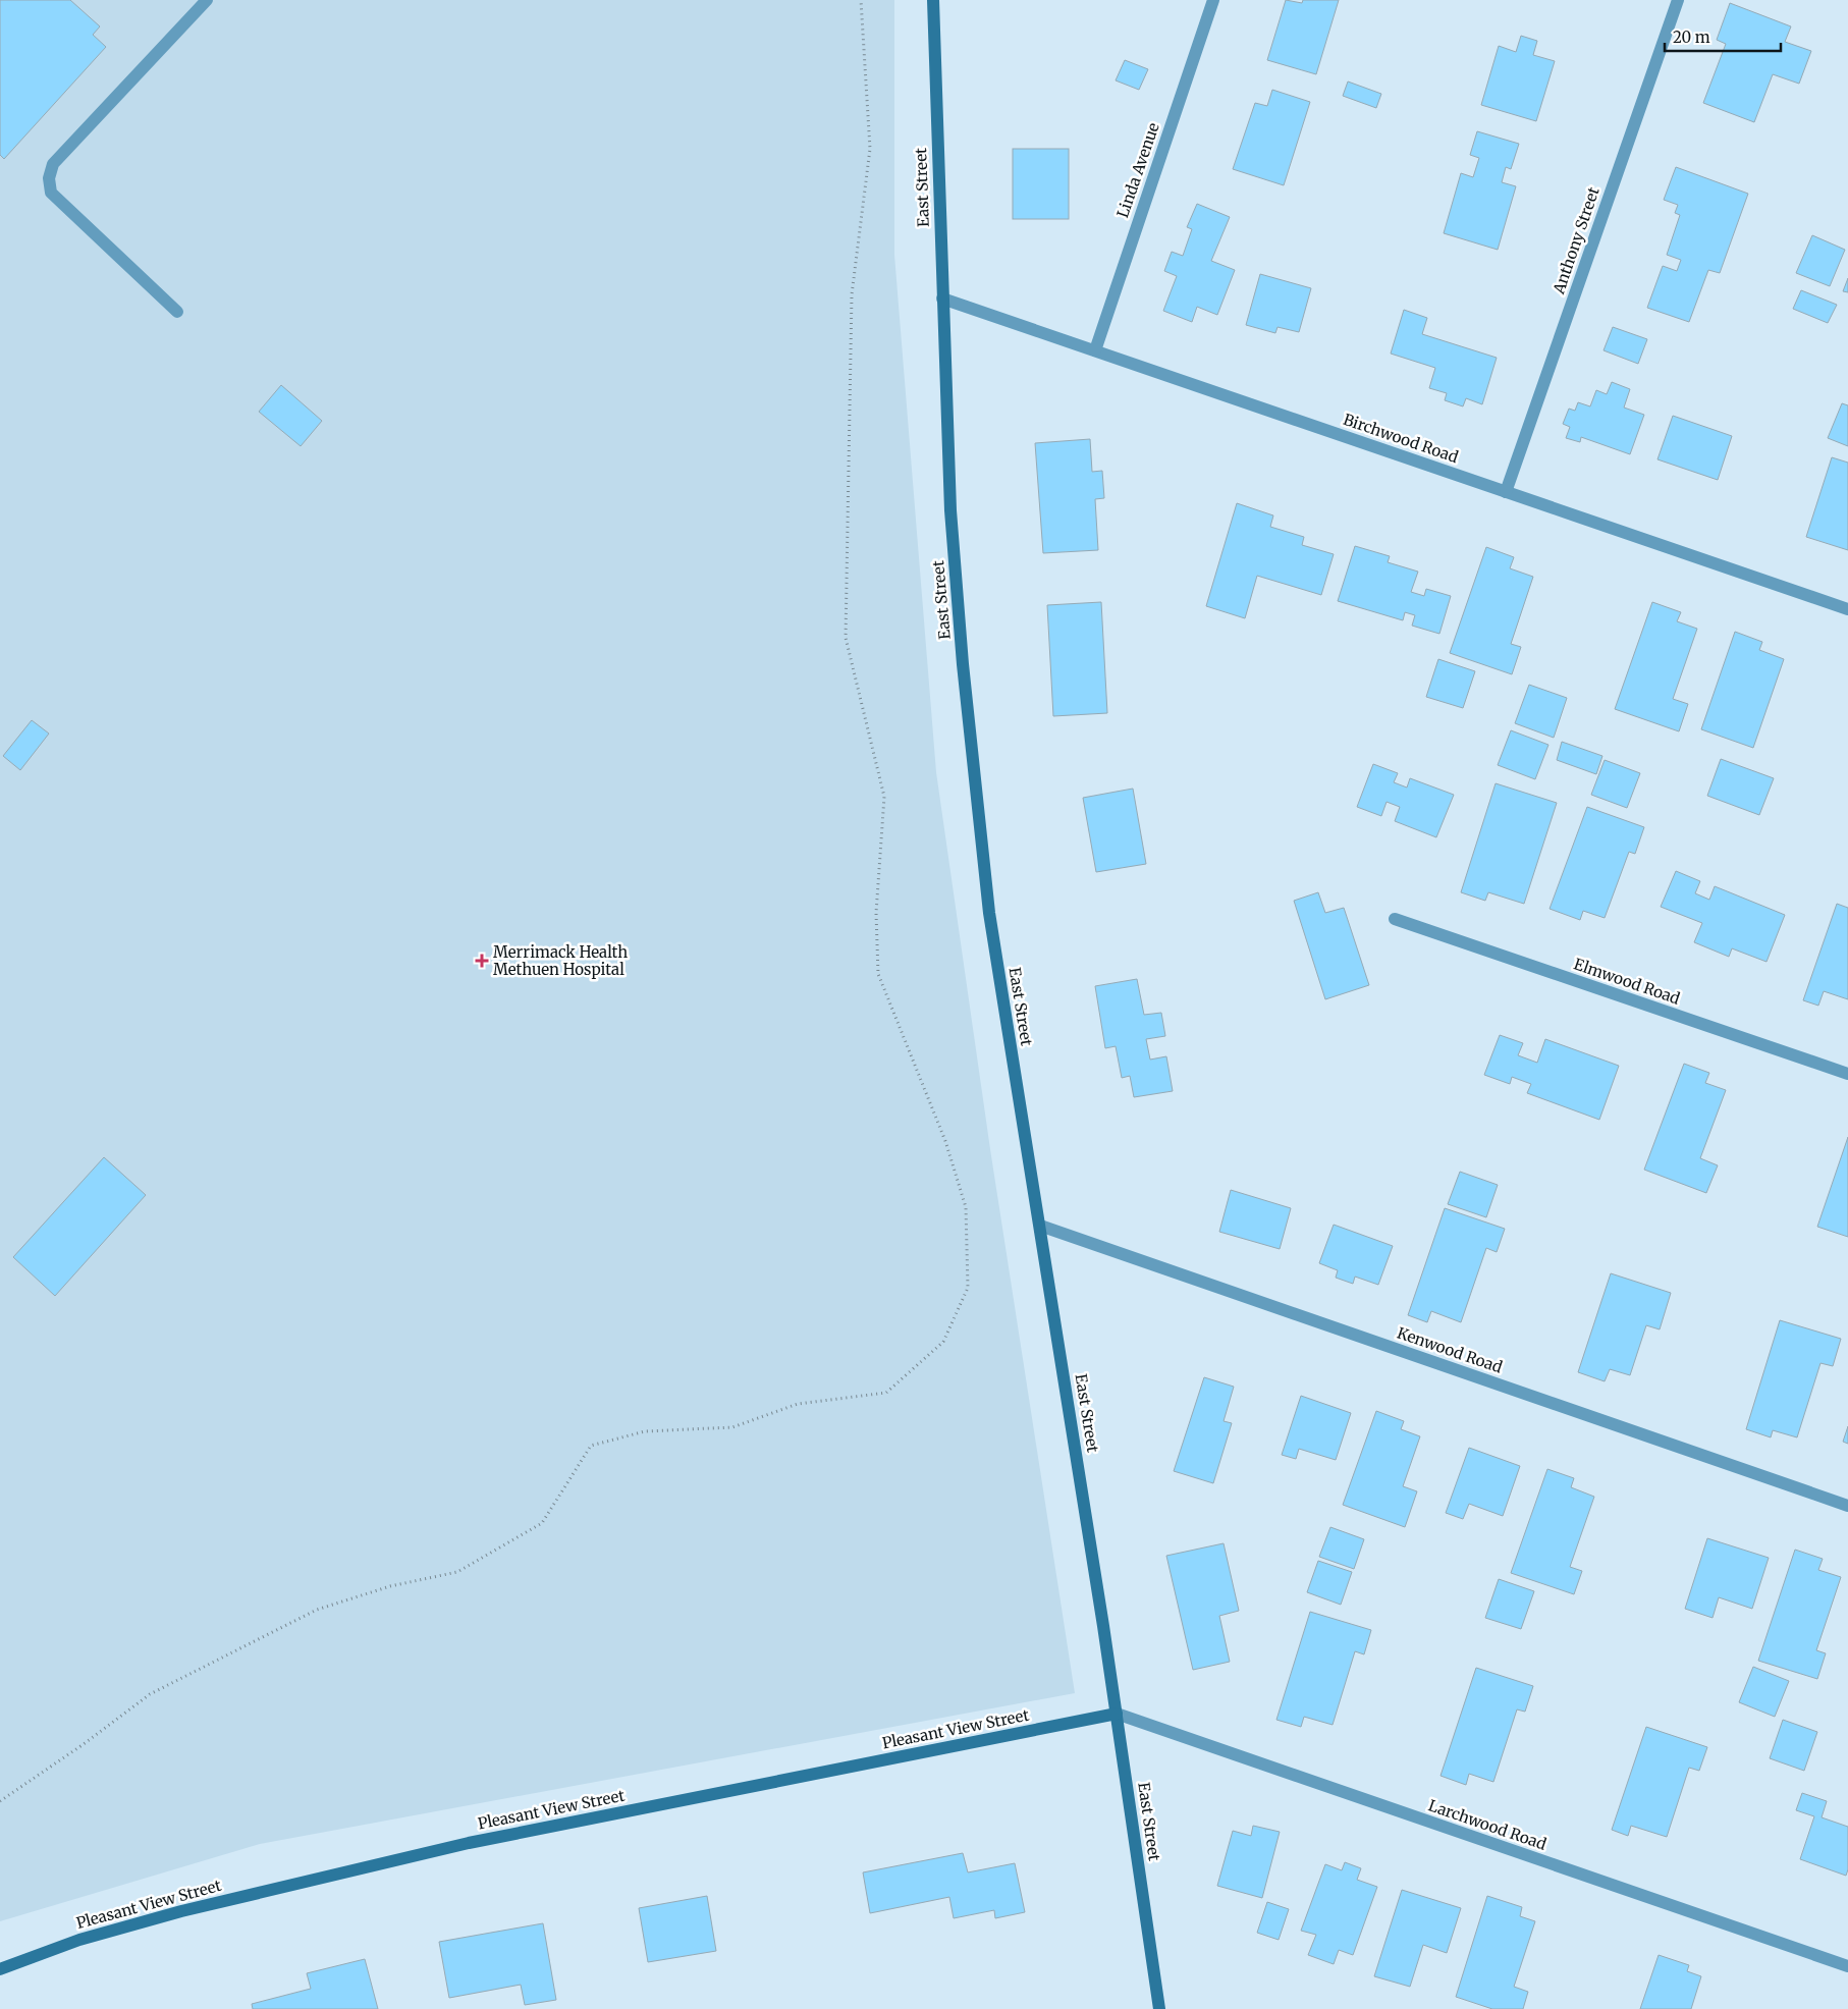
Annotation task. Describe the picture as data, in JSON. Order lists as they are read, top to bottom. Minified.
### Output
{"streets":{"main road":["East Street","Pleasant View Street"],"street":["Linda Avenue","Anthony Street","Birchwood Road","Elmwood Road","Kenwood Road","Larchwood Road"]},"crossings":[["Linda Avenue","Birchwood Road"],["East Street","Birchwood Road"],["East Street","Kenwood Road"],["East Street","Pleasant View Street"],["East Street","Larchwood Road"],["Anthony Street","Birchwood Road"],["Pleasant View Street","Larchwood Road"]],"places":{"health":["Merrimack Health Methuen Hospital"]},"scale_bar":"20 m"}
